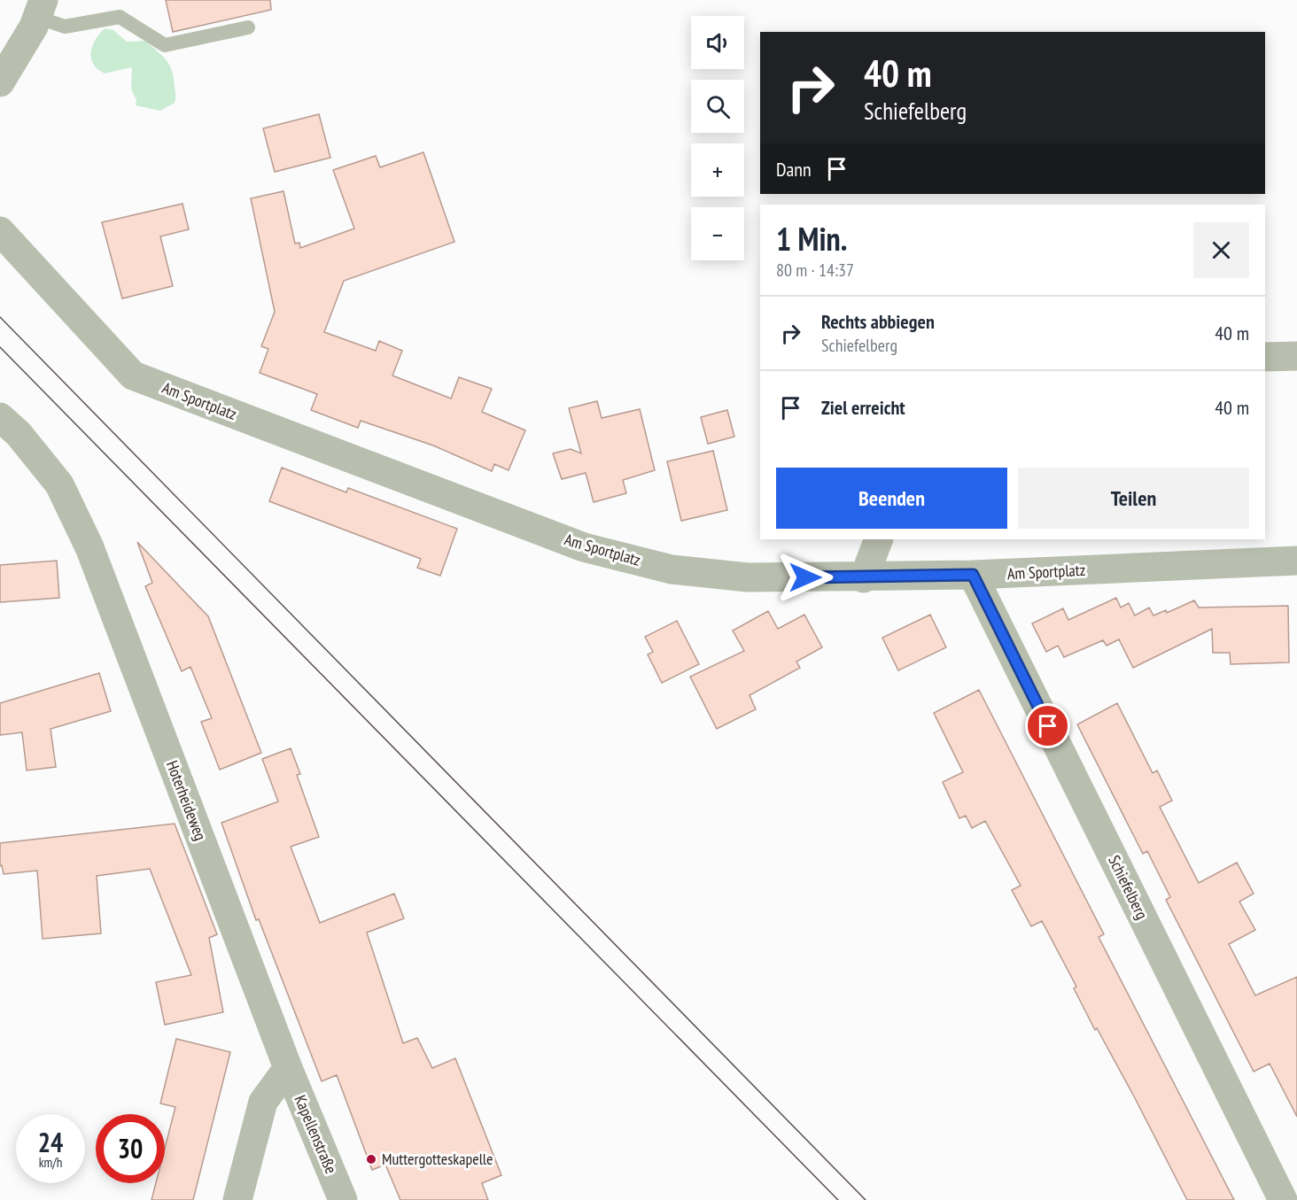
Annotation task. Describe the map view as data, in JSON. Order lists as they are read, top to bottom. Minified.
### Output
{"streets":{"street":["Am Sportplatz","Hoterheideweg","Schiefelberg","Kapellenstraße"]},"crossings":[["Am Sportplatz","Schiefelberg"],["Hoterheideweg","Kapellenstraße"]],"places":["Muttergotteskapelle"],"page":{"map_buttons":["+","−"],"turn":["40 m","Schiefelberg"],"then":"Dann","heading":["1 Min.","80 m · 14:37"],"list":[{"name":"Rechts abbiegen","note":"Schiefelberg","value":"40 m"},{"name":"Ziel erreicht","value":"40 m"}],"buttons":["Beenden","Teilen"],"speed":"24 km/h","limit":"30"}}
